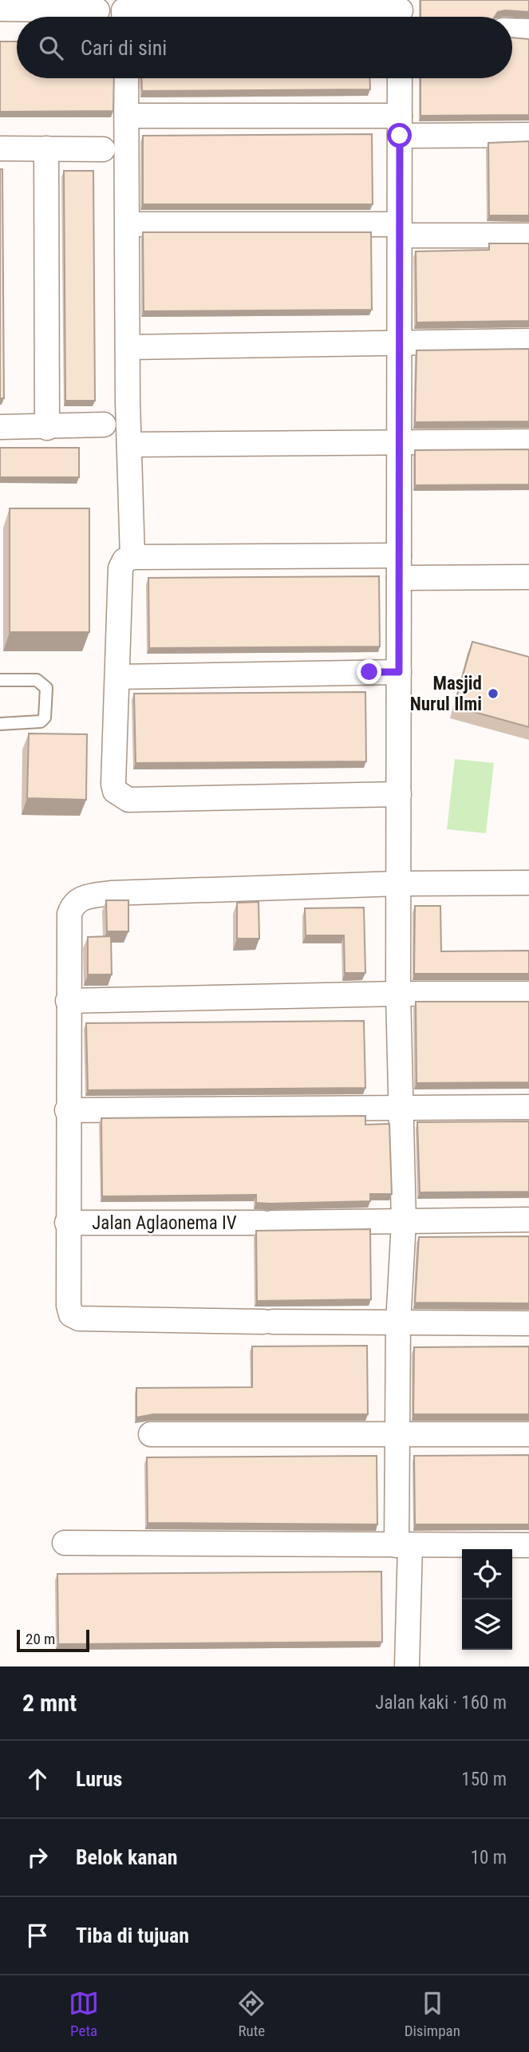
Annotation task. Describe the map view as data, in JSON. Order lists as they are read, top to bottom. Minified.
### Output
{"streets":{"street":["Jalan Aglaonema IV"]},"places":["Masjid Nurul Ilmi"],"scale_bar":"20 m","page":{"search":"Cari di sini","scale":"20 m","heading":["2 mnt","Jalan kaki · 160 m"],"list":[["Lurus","150 m"],["Belok kanan","10 m"],"Tiba di tujuan"],"nav":["Peta","Rute","Disimpan"]}}
